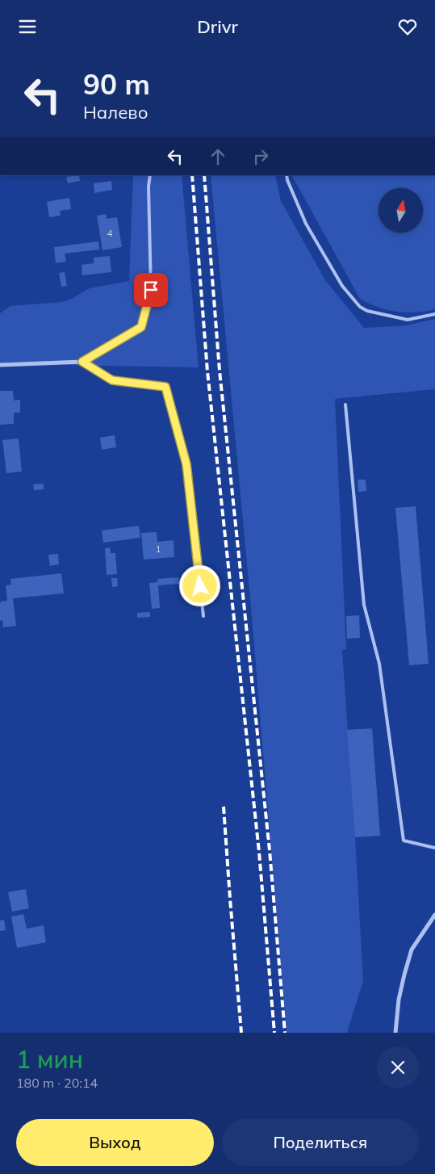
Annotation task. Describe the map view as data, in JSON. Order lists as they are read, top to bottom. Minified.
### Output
{"house_numbers":["4","1"],"north":"top","page":{"header":"Drivr","turn":["90 m","Налево"],"heading":["1 мин","180 m · 20:14"],"buttons":["Выход","Поделиться"]}}
